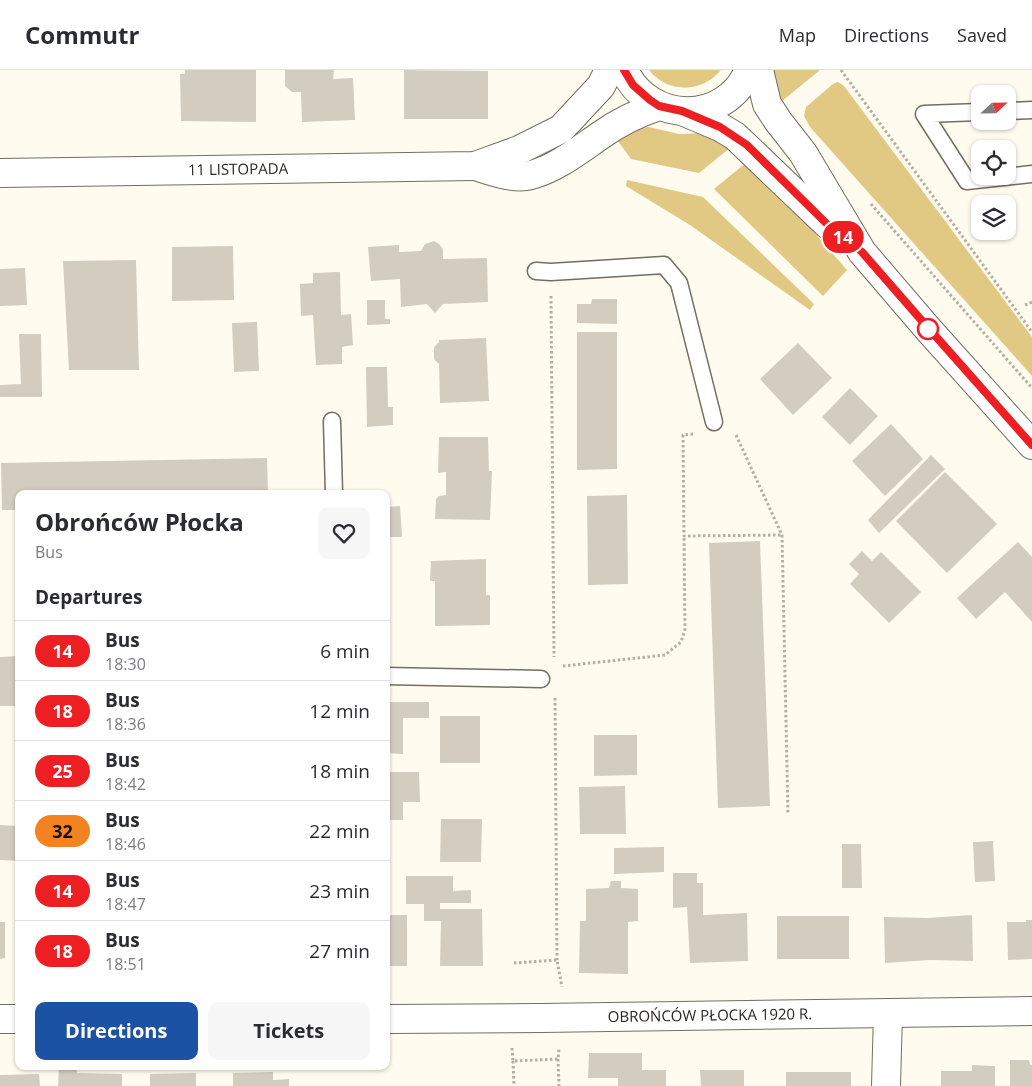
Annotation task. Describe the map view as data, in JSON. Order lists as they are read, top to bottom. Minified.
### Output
{"streets":{"street":["11 LISTOPADA","OBROŃCÓW PŁOCKA 1920 R."]},"lines":["bus line 14"],"north":"right","page":{"header":"Commutr","nav":["Map","Directions","Saved"],"on_map":"14","heading":[["Obrońców Płocka","Bus"],"Departures"],"list":[{"mark":"14","name":"Bus","note":"18:30","value":"6 min"},{"mark":"18","name":"Bus","note":"18:36","value":"12 min"},{"mark":"25","name":"Bus","note":"18:42","value":"18 min"},{"mark":"32","name":"Bus","note":"18:46","value":"22 min"},{"mark":"14","name":"Bus","note":"18:47","value":"23 min"},{"mark":"18","name":"Bus","note":"18:51","value":"27 min"}],"buttons":["Directions","Tickets"]}}
